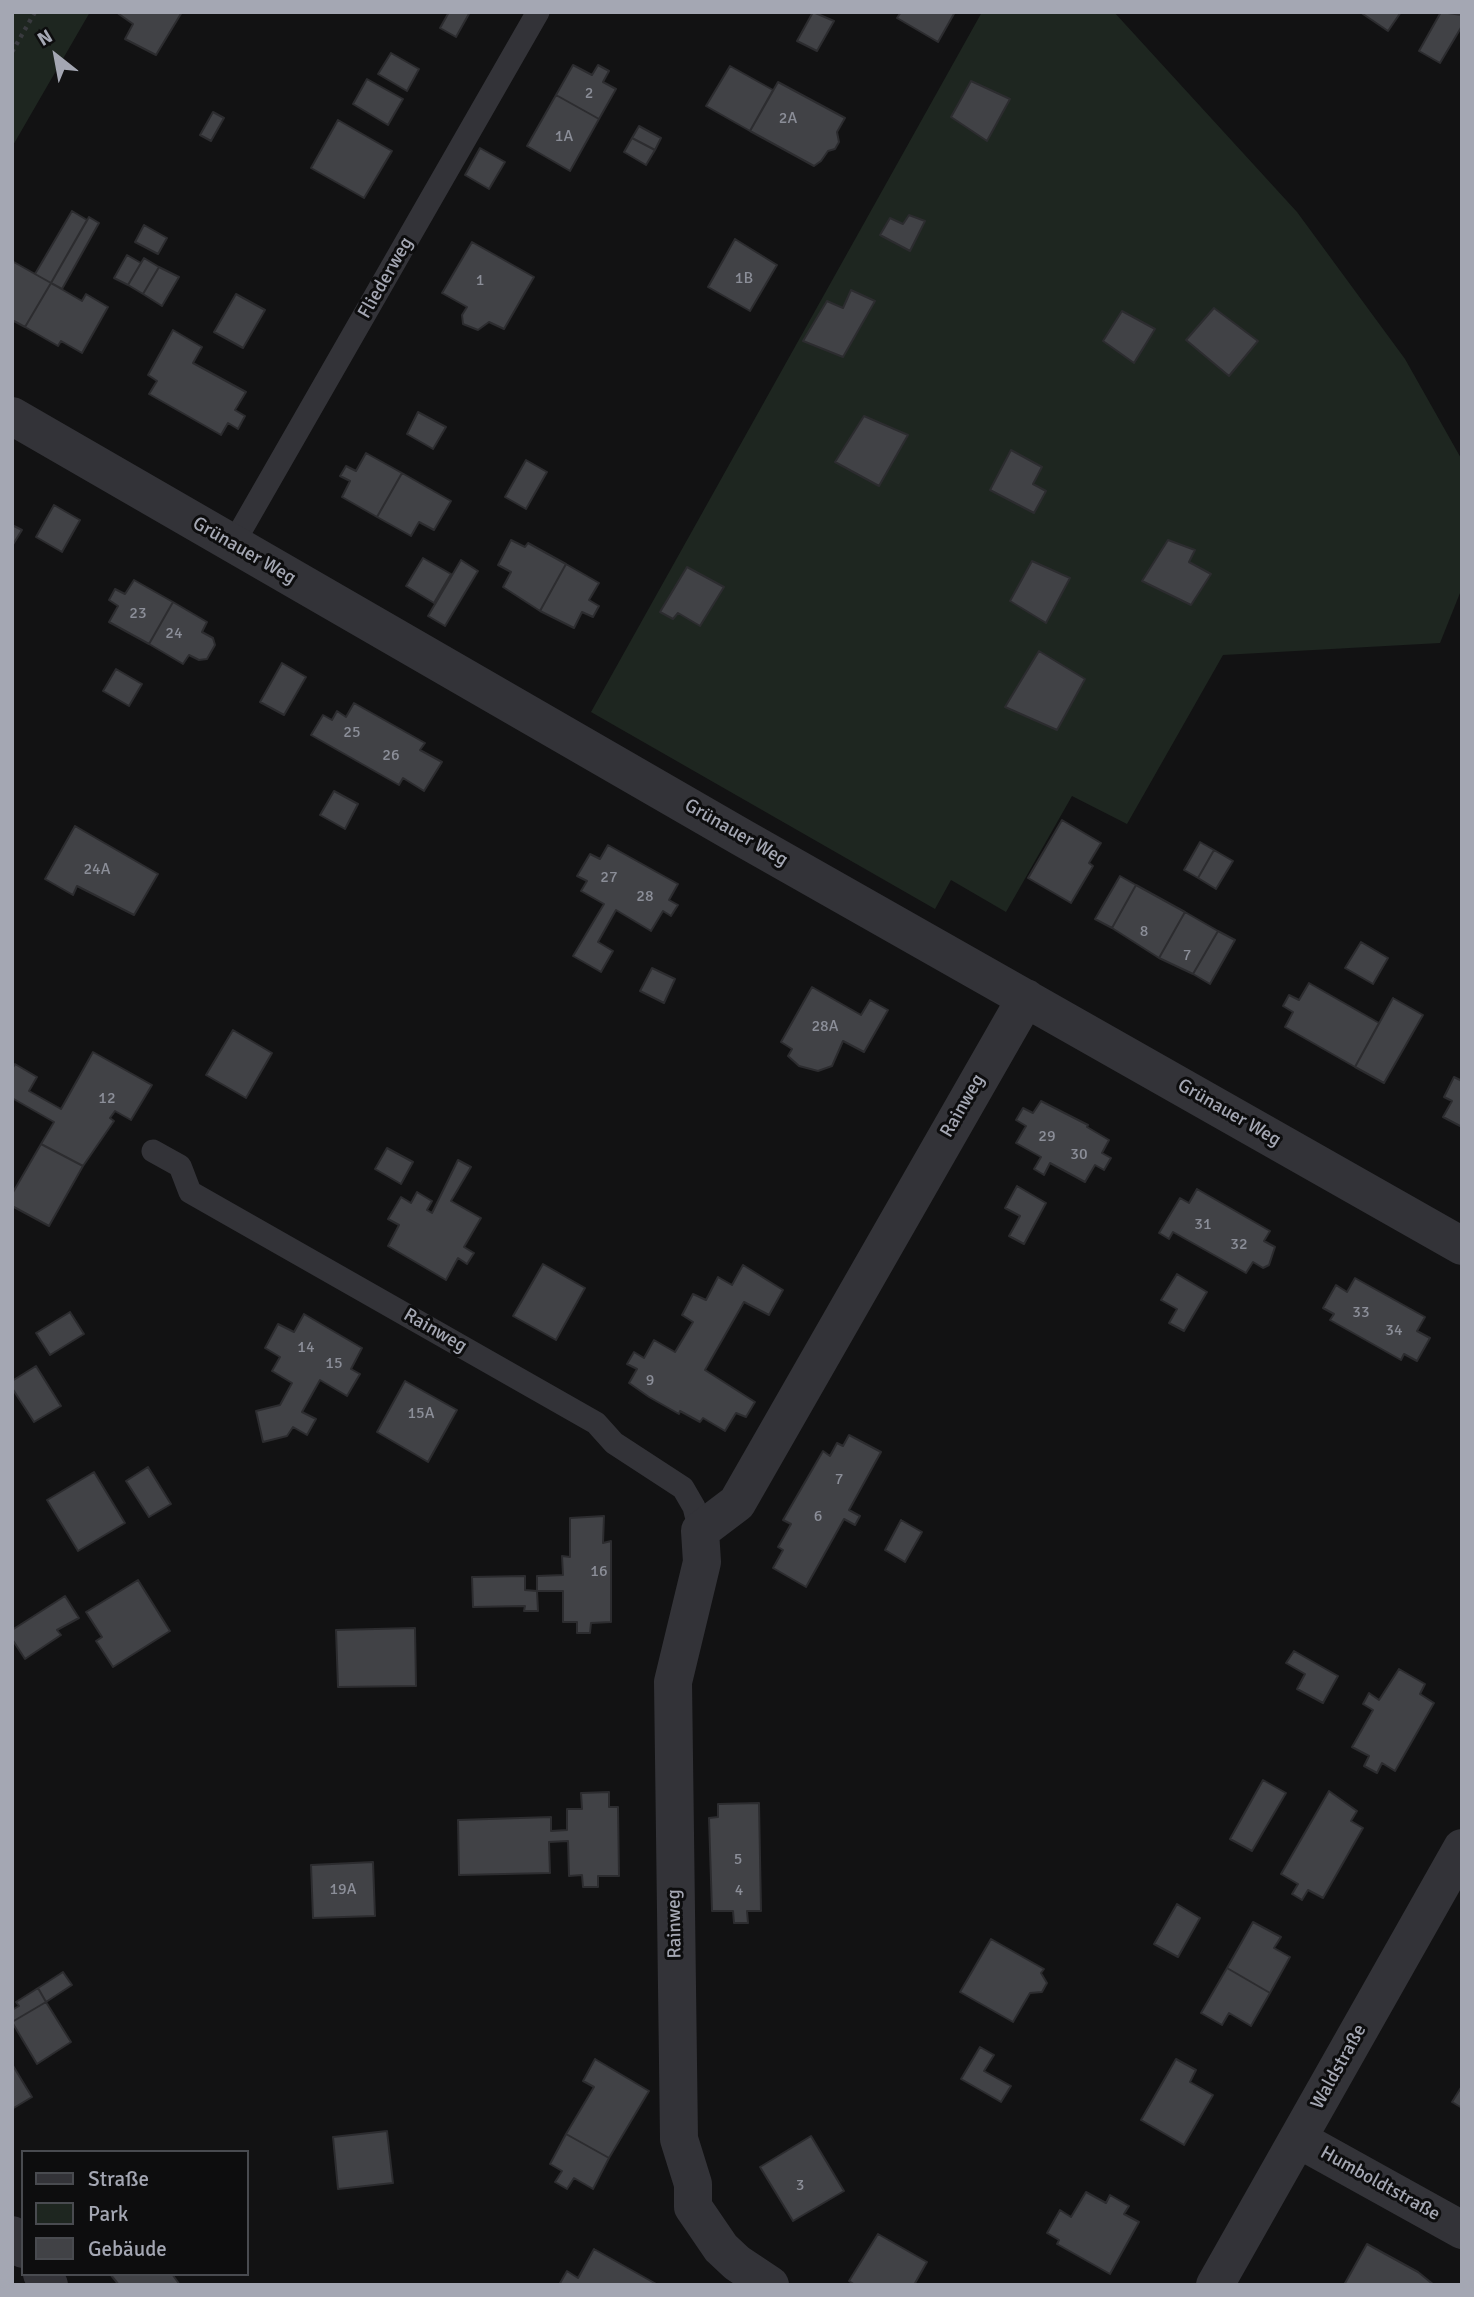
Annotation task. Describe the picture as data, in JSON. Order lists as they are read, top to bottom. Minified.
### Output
{"streets":{"street":["Grünauer Weg","Rainweg","Waldstraße","Humboldtstraße"],"lane":["Fliederweg"]},"crossings":[["Fliederweg","Grünauer Weg"],["Grünauer Weg","Rainweg"],["Waldstraße","Humboldtstraße"]],"house_numbers":["2","2A","1A","1B","1","23","24","25","26","24A","27","28","8","7","28A","12","29","30","31","32","33","34","14","15","9","15A","7","6","16","5","19A","4","3"],"legend":["Straße","Park","Gebäude"],"north":"top left"}
